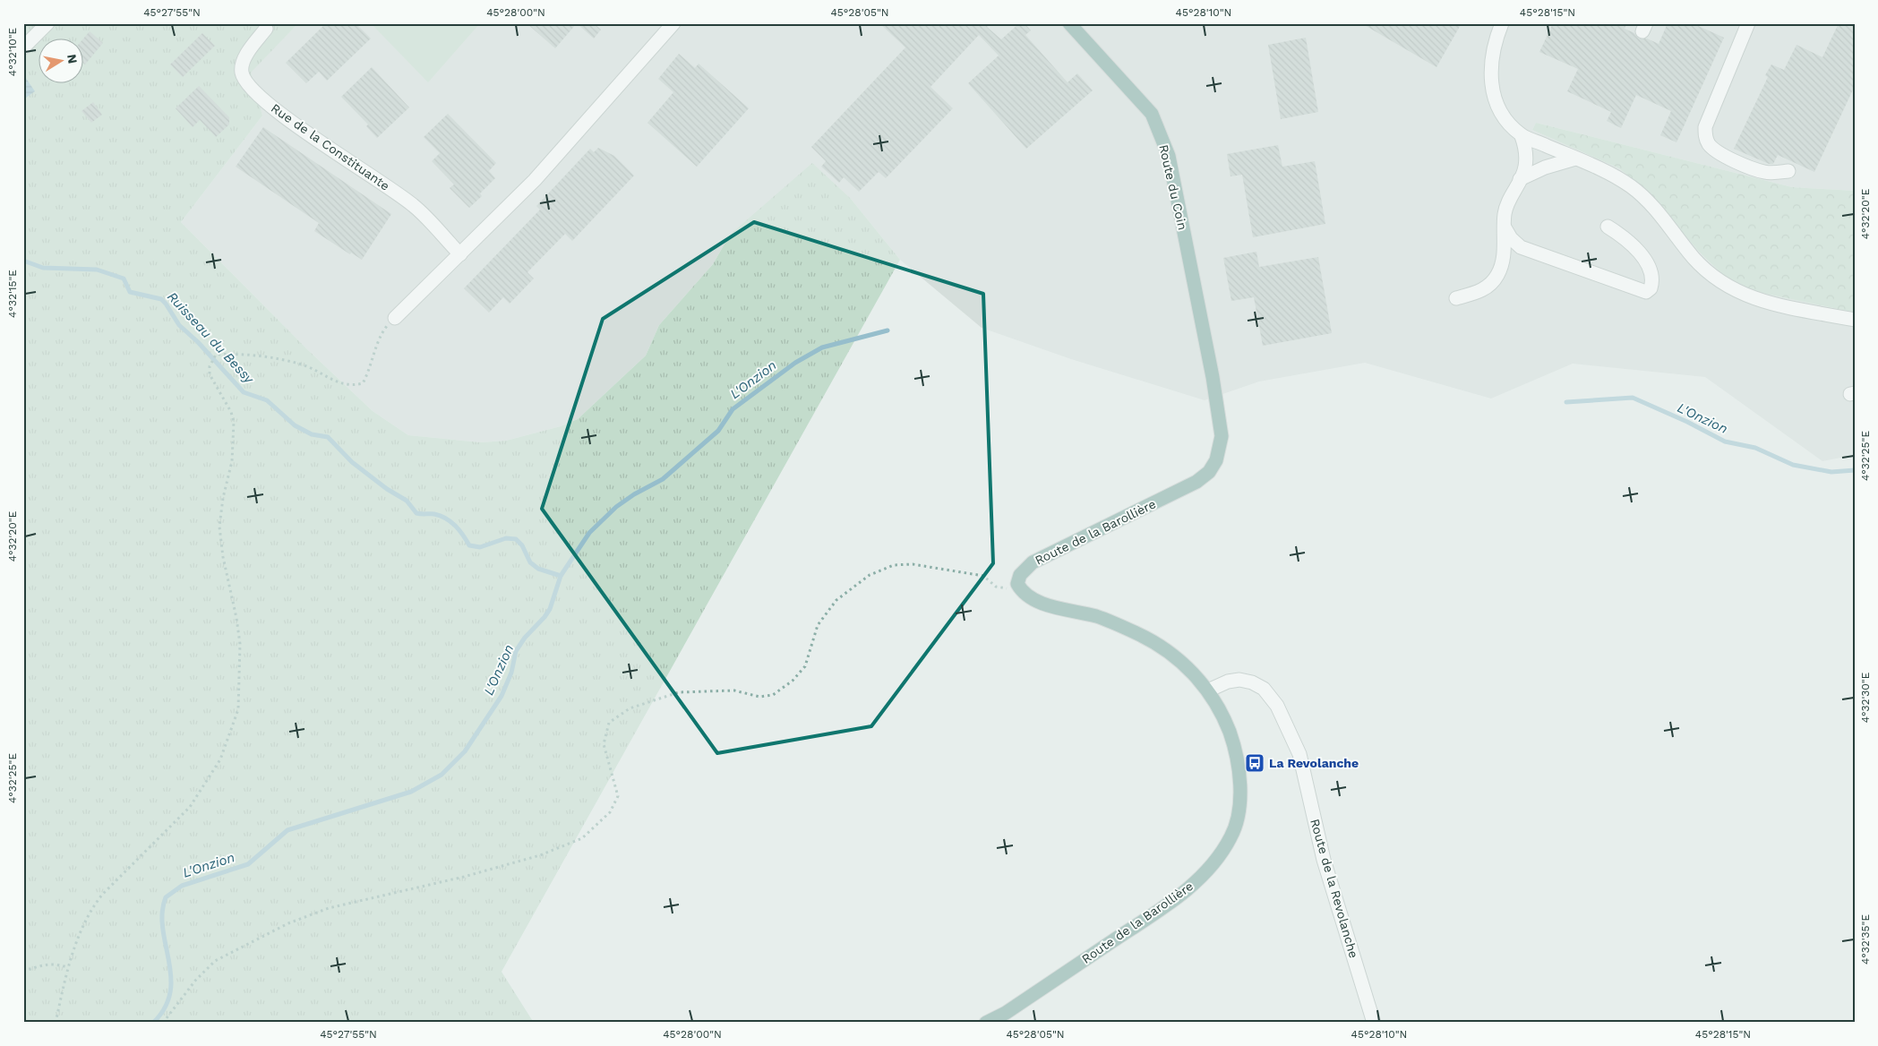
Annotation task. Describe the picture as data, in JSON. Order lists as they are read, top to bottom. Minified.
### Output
{"streets":{"main road":["Route du Coin","Route de la Barollière"],"street":["Rue de la Constituante","Route de la Revolanche"]},"crossings":[["Route du Coin","Route de la Barollière"],["Route de la Barollière","Route de la Revolanche"]],"water":["Ruisseau du Bessy","L'Onzion"],"places":{"bus stop":["La Revolanche"]},"north":"right","coordinates":["45°27'55\"N","45°28'00\"N","45°28'05\"N","45°28'10\"N","45°28'15\"N","4°32'10\"E","4°32'20\"E","4°32'15\"E","4°32'25\"E","4°32'30\"E","4°32'35\"E"]}
